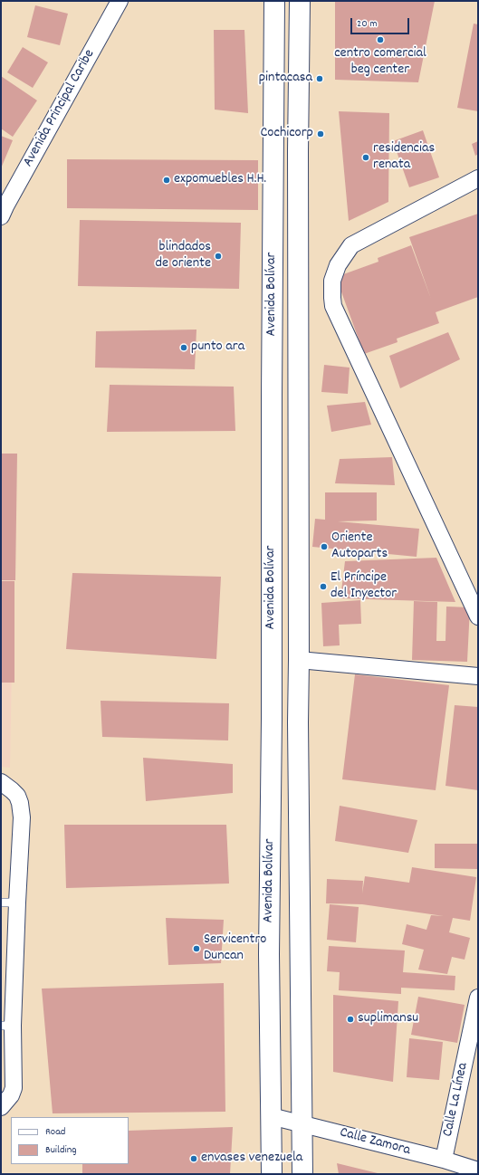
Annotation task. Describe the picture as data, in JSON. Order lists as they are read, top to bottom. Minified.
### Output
{"streets":{"street":["Avenida Principal Caribe","Avenida Bolívar","Calle La Línea","Calle Zamora"]},"crossings":[["Avenida Bolívar","Calle Zamora"],["Calle La Línea","Calle Zamora"]],"places":["centro comercial beg center","pintacasa","Cochicorp","residencias renata","expomuebles H.H.","blindados de oriente","punto ara","Oriente Autoparts","El Príncipe del Inyector","Servicentro Duncan","suplimansu","envases venezuela"],"legend":["Road","Building"],"scale_bar":"20 m"}
